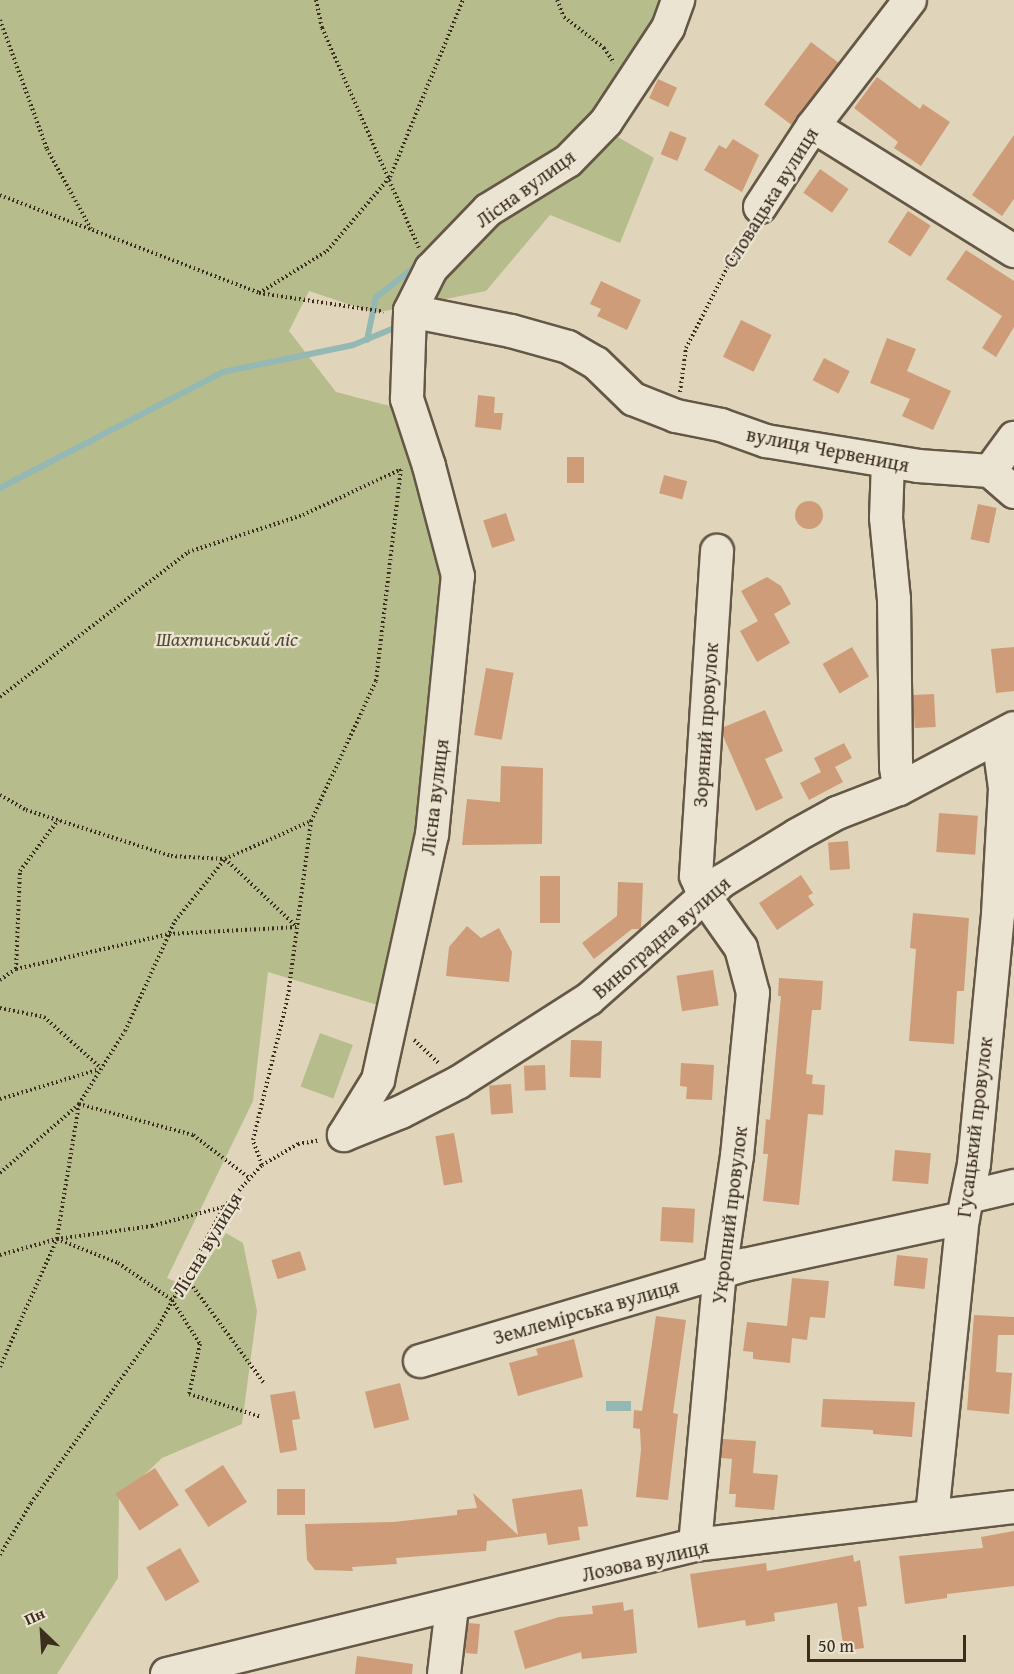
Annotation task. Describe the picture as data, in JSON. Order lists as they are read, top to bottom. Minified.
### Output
{"streets":{"street":["Лісна вулиця","Словацька вулиця","вулиця Червениця","Зоряний провулок","Виноградна вулиця","Гусацький провулок","Укропний провулок","Землемірська вулиця","Лозова вулиця"]},"crossings":[["Лісна вулиця","вулиця Червениця"],["Лісна вулиця","Виноградна вулиця"],["Словацька вулиця","вулиця Червениця"],["Зоряний провулок","Виноградна вулиця"],["Зоряний провулок","Укропний провулок"],["Виноградна вулиця","Гусацький провулок"],["Виноградна вулиця","Укропний провулок"],["Гусацький провулок","Землемірська вулиця"],["Гусацький провулок","Лозова вулиця"],["Укропний провулок","Землемірська вулиця"],["Укропний провулок","Лозова вулиця"]],"parks":["Шахтинський ліс"],"scale_bar":"50 m","north":"top left"}
